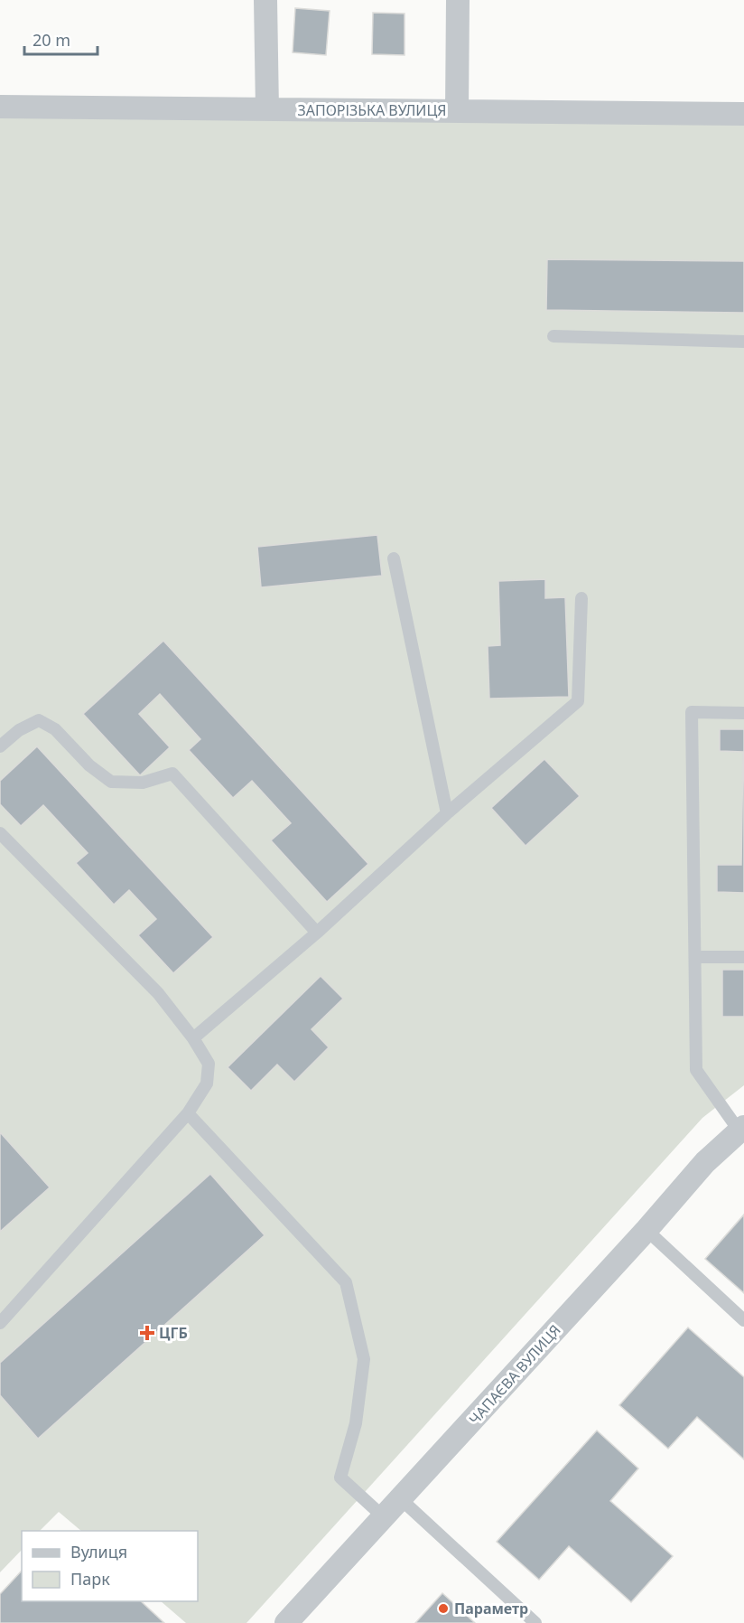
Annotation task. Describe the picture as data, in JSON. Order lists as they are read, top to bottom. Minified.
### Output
{"streets":{"street":["ЗАПОРІЗЬКА ВУЛИЦЯ","ЧАПАЄВА ВУЛИЦЯ"]},"places":{"health":["ЦГБ"],"other":["Параметр"]},"legend":["Вулиця","Парк"],"scale_bar":"20 m"}
